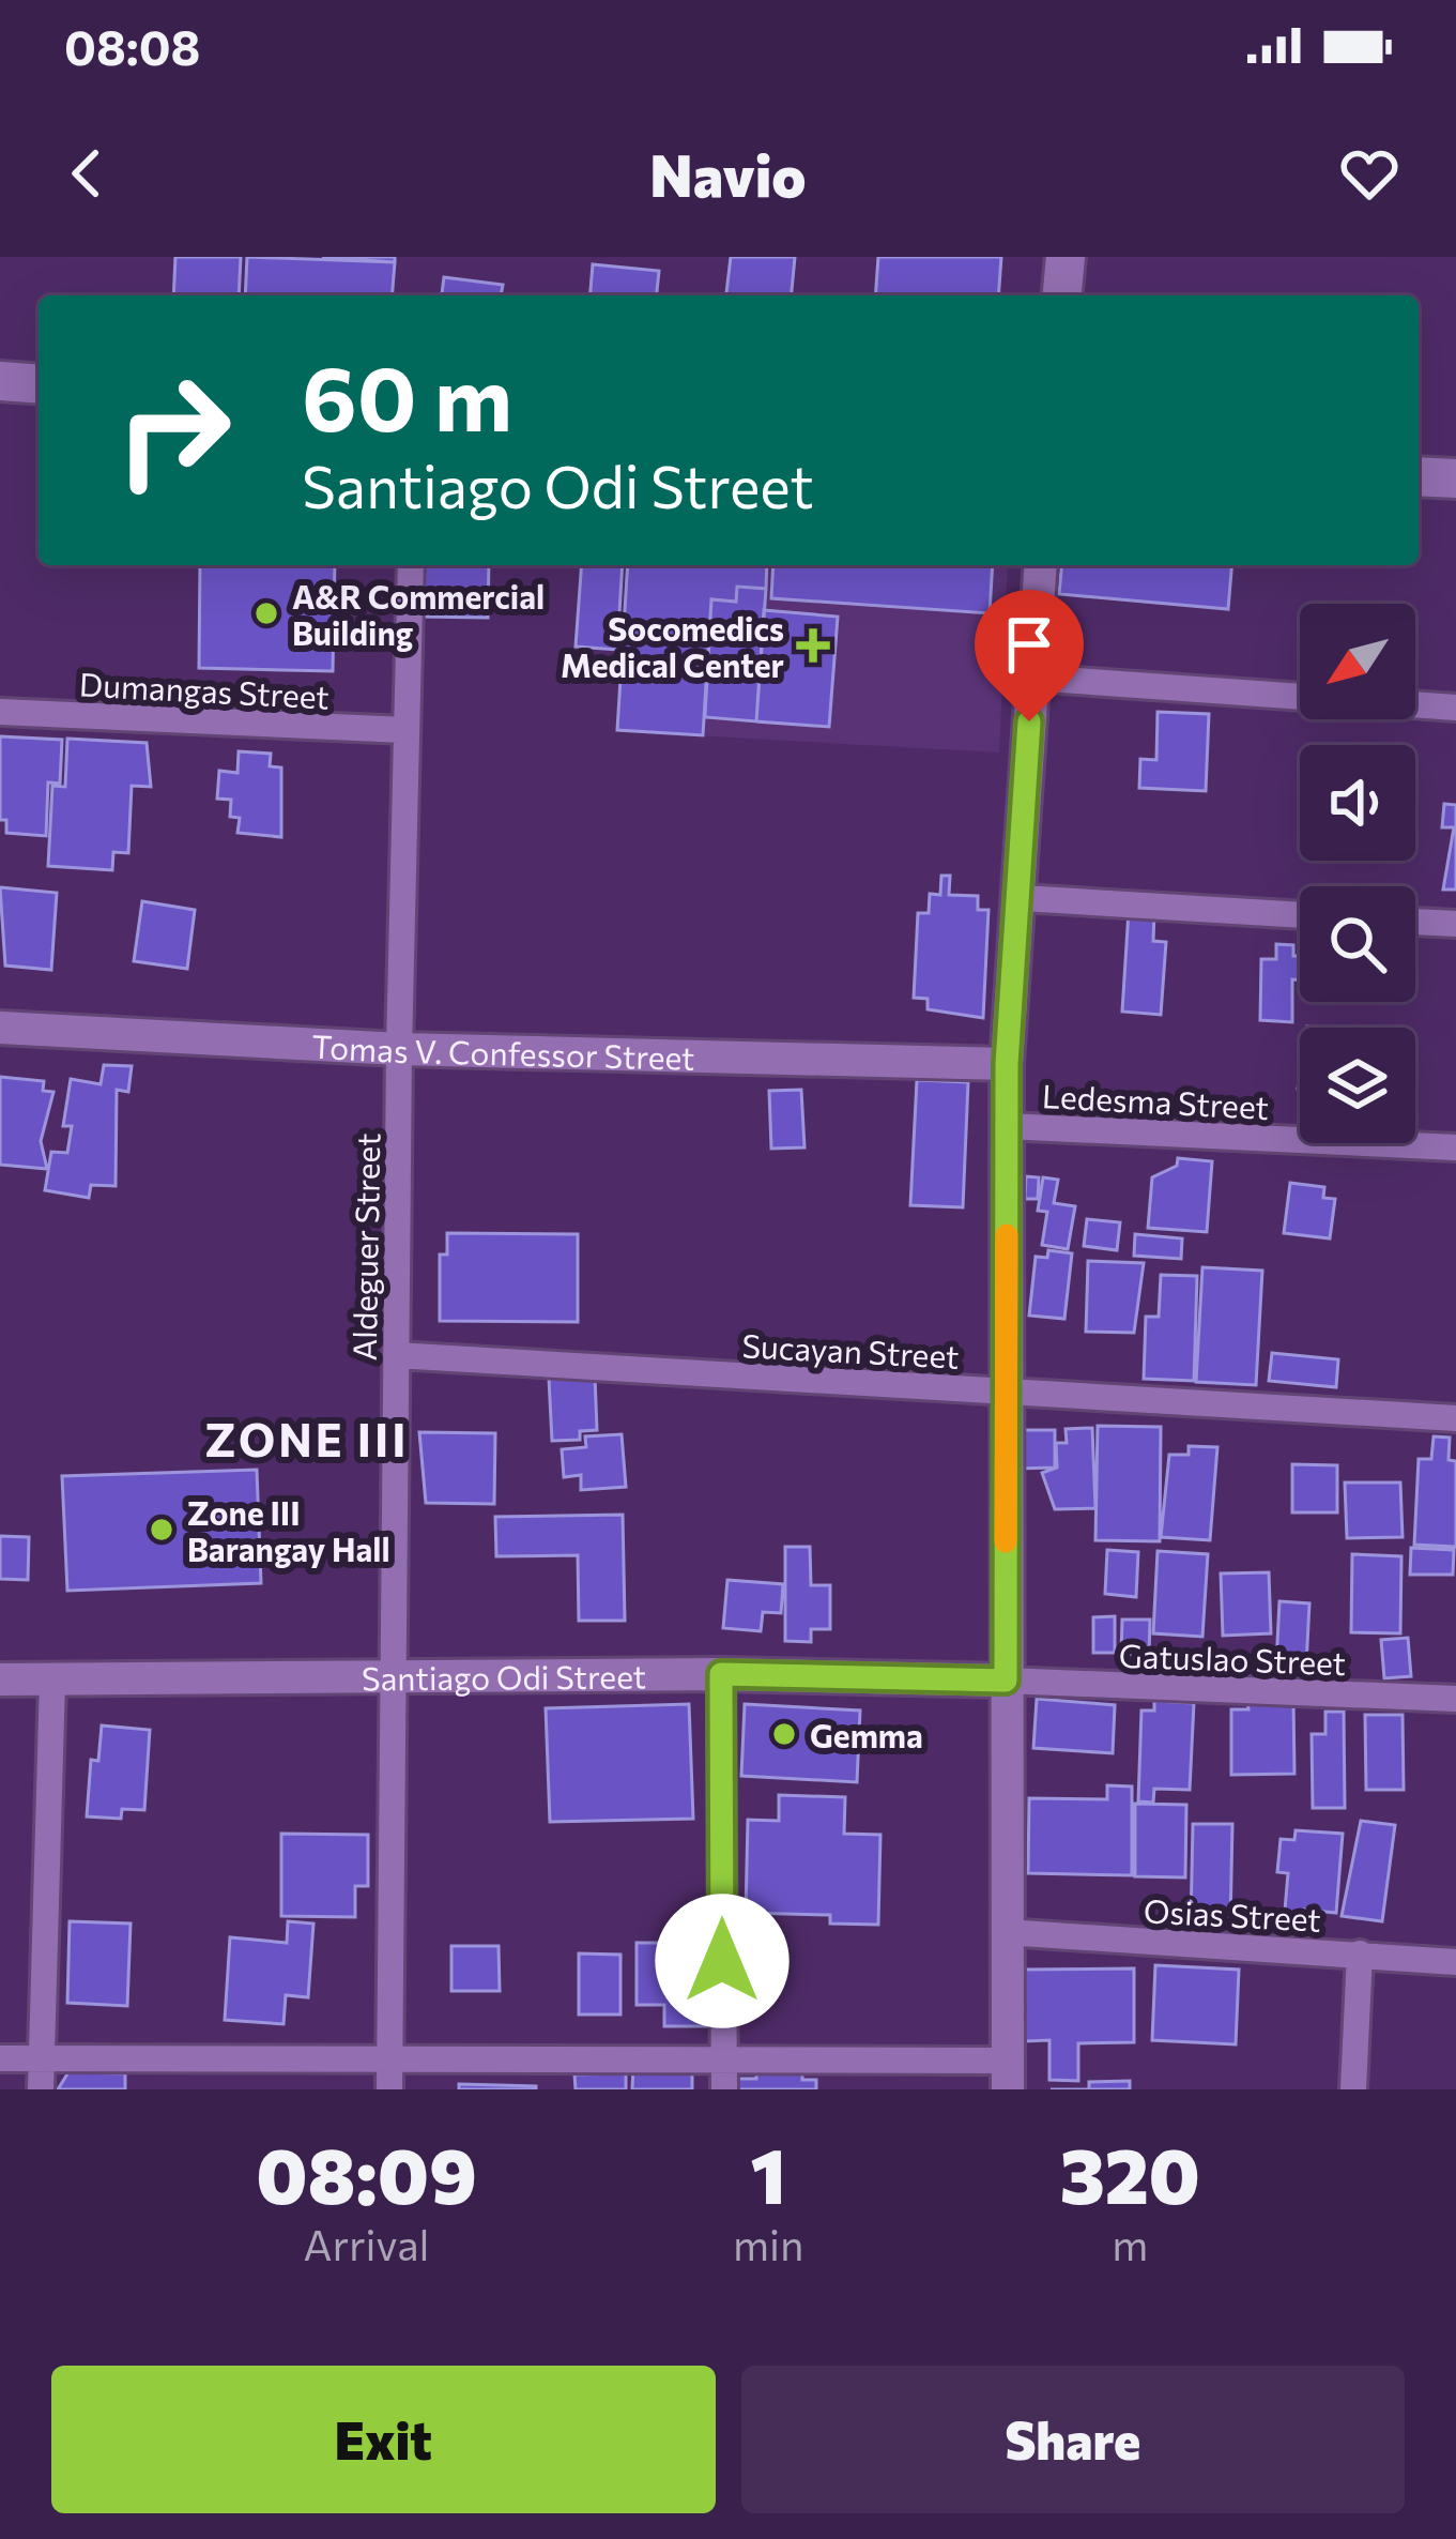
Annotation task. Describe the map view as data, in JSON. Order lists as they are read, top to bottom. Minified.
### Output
{"streets":{"street":["Dumangas Street","Tomas V. Confessor Street","Ledesma Street","Aldeguer Street","Sucayan Street","Gatuslao Street","Santiago Odi Street","Osias Street"]},"crossings":[["Dumangas Street","Aldeguer Street"],["Tomas V. Confessor Street","Aldeguer Street"],["Aldeguer Street","Sucayan Street"],["Aldeguer Street","Santiago Odi Street"],["Gatuslao Street","Santiago Odi Street"]],"districts":["ZONE III"],"places":{"other":["A&R Commercial Building","Zone III Barangay Hall","Gemma"],"health":["Socomedics Medical Center"]},"north":"bottom left","page":{"status":"08:08","header":"Navio","turn":["60 m","Santiago Odi Street"],"eta":["08:09","Arrival","1","min","320","m"],"buttons":["Exit","Share"]}}
